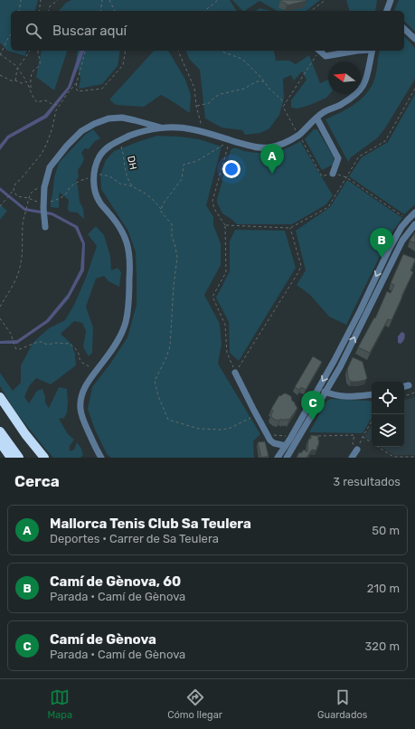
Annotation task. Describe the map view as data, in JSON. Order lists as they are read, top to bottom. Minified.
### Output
{"streets":{"path":["DH"]},"north":"left","page":{"search":"Buscar aquí","pins":["A","B","C"],"heading":["Cerca","3 resultados"],"list":[{"mark":"A","name":"Mallorca Tenis Club Sa Teulera","note":"Deportes · Carrer de Sa Teulera","value":"50 m"},{"mark":"B","name":"Camí de Gènova, 60","note":"Parada · Camí de Gènova","value":"210 m"},{"mark":"C","name":"Camí de Gènova","note":"Parada · Camí de Gènova","value":"320 m"}],"nav":["Mapa","Cómo llegar","Guardados"]}}
